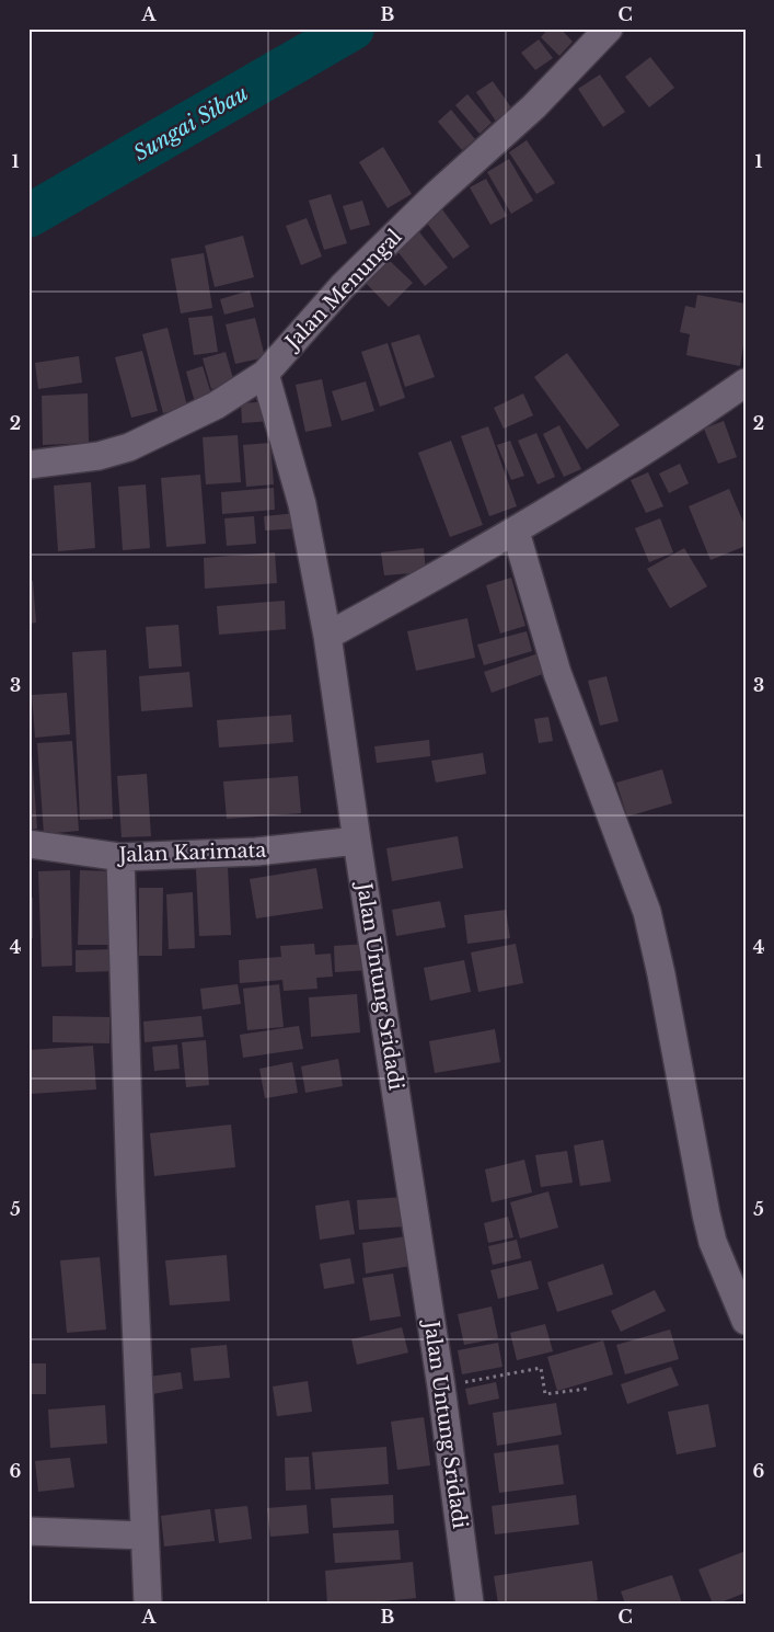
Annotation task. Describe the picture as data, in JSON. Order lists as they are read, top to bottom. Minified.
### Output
{"streets":{"street":["Jalan Menungal","Jalan Karimata","Jalan Untung Sridadi"]},"crossings":[["Jalan Menungal","Jalan Untung Sridadi"],["Jalan Karimata","Jalan Untung Sridadi"]],"water":["Sungai Sibau"],"grid":{"columns":["A","B","C"],"rows":["1","2","3","4","5","6"]}}
